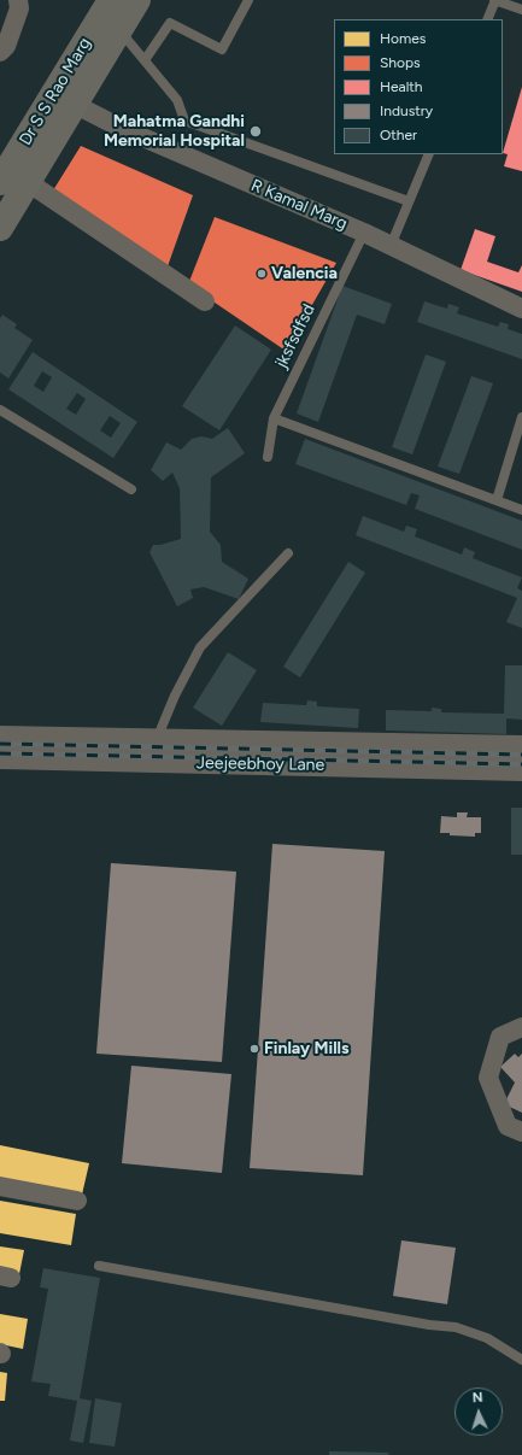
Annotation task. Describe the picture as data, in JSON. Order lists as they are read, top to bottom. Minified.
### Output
{"streets":{"main road":["Dr S S Rao Marg"],"street":["R Kamal Marg","Jeejeebhoy Lane"],"lane":["jksfsdfsd"]},"crossings":[["Dr S S Rao Marg","R Kamal Marg"],["R Kamal Marg","jksfsdfsd"]],"places":["Mahatma Gandhi Memorial Hospital","Valencia","Finlay Mills"],"legend":["Homes","Shops","Health","Industry","Other"],"north":"top"}
